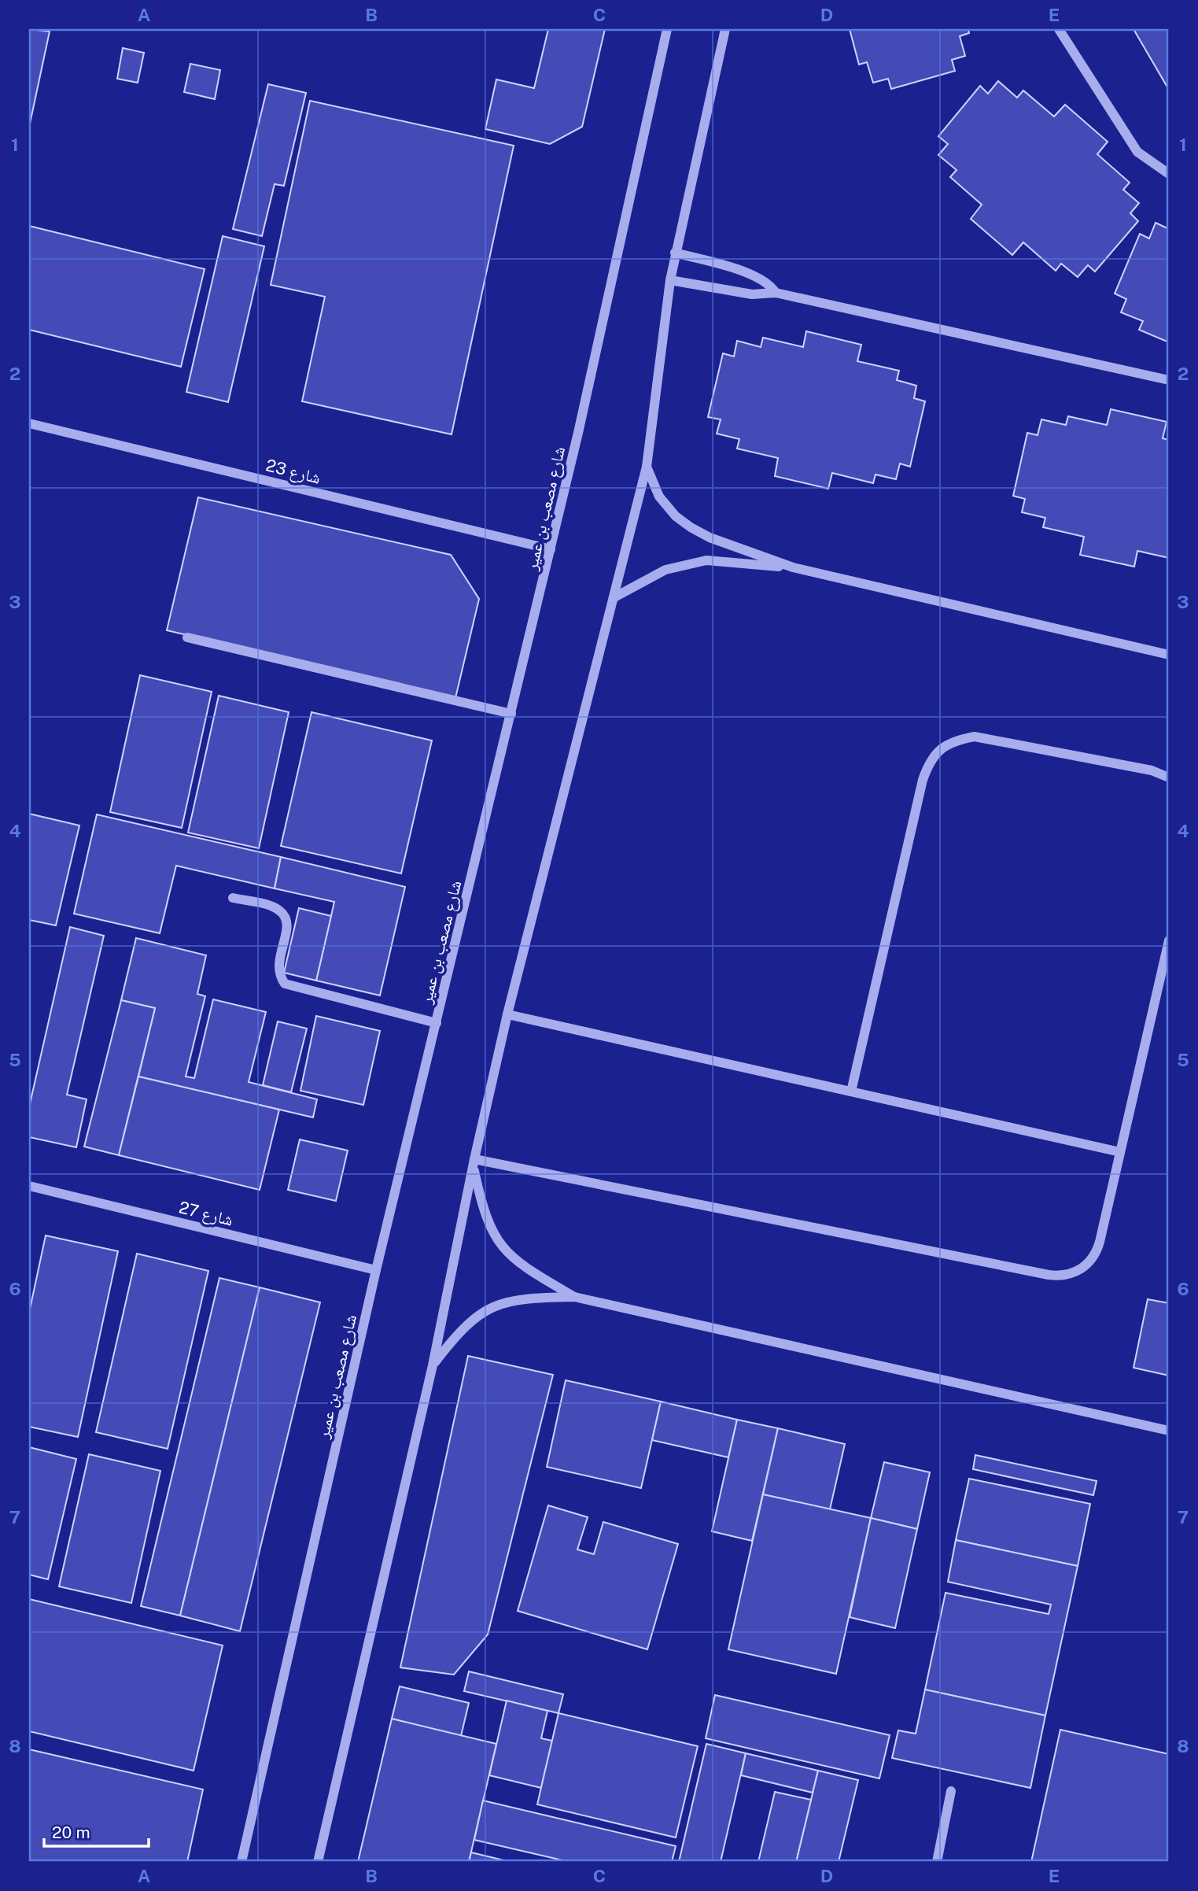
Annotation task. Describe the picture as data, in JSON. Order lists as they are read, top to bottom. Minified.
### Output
{"streets":{"street":["شارع 23","شارع مصعب بن عمير","شارع 27"]},"crossings":[["شارع 23","شارع مصعب بن عمير"],["شارع مصعب بن عمير","شارع 27"]],"scale_bar":"20 m","grid":{"columns":["A","B","C","D","E"],"rows":["1","2","3","4","5","6","7","8"]}}
